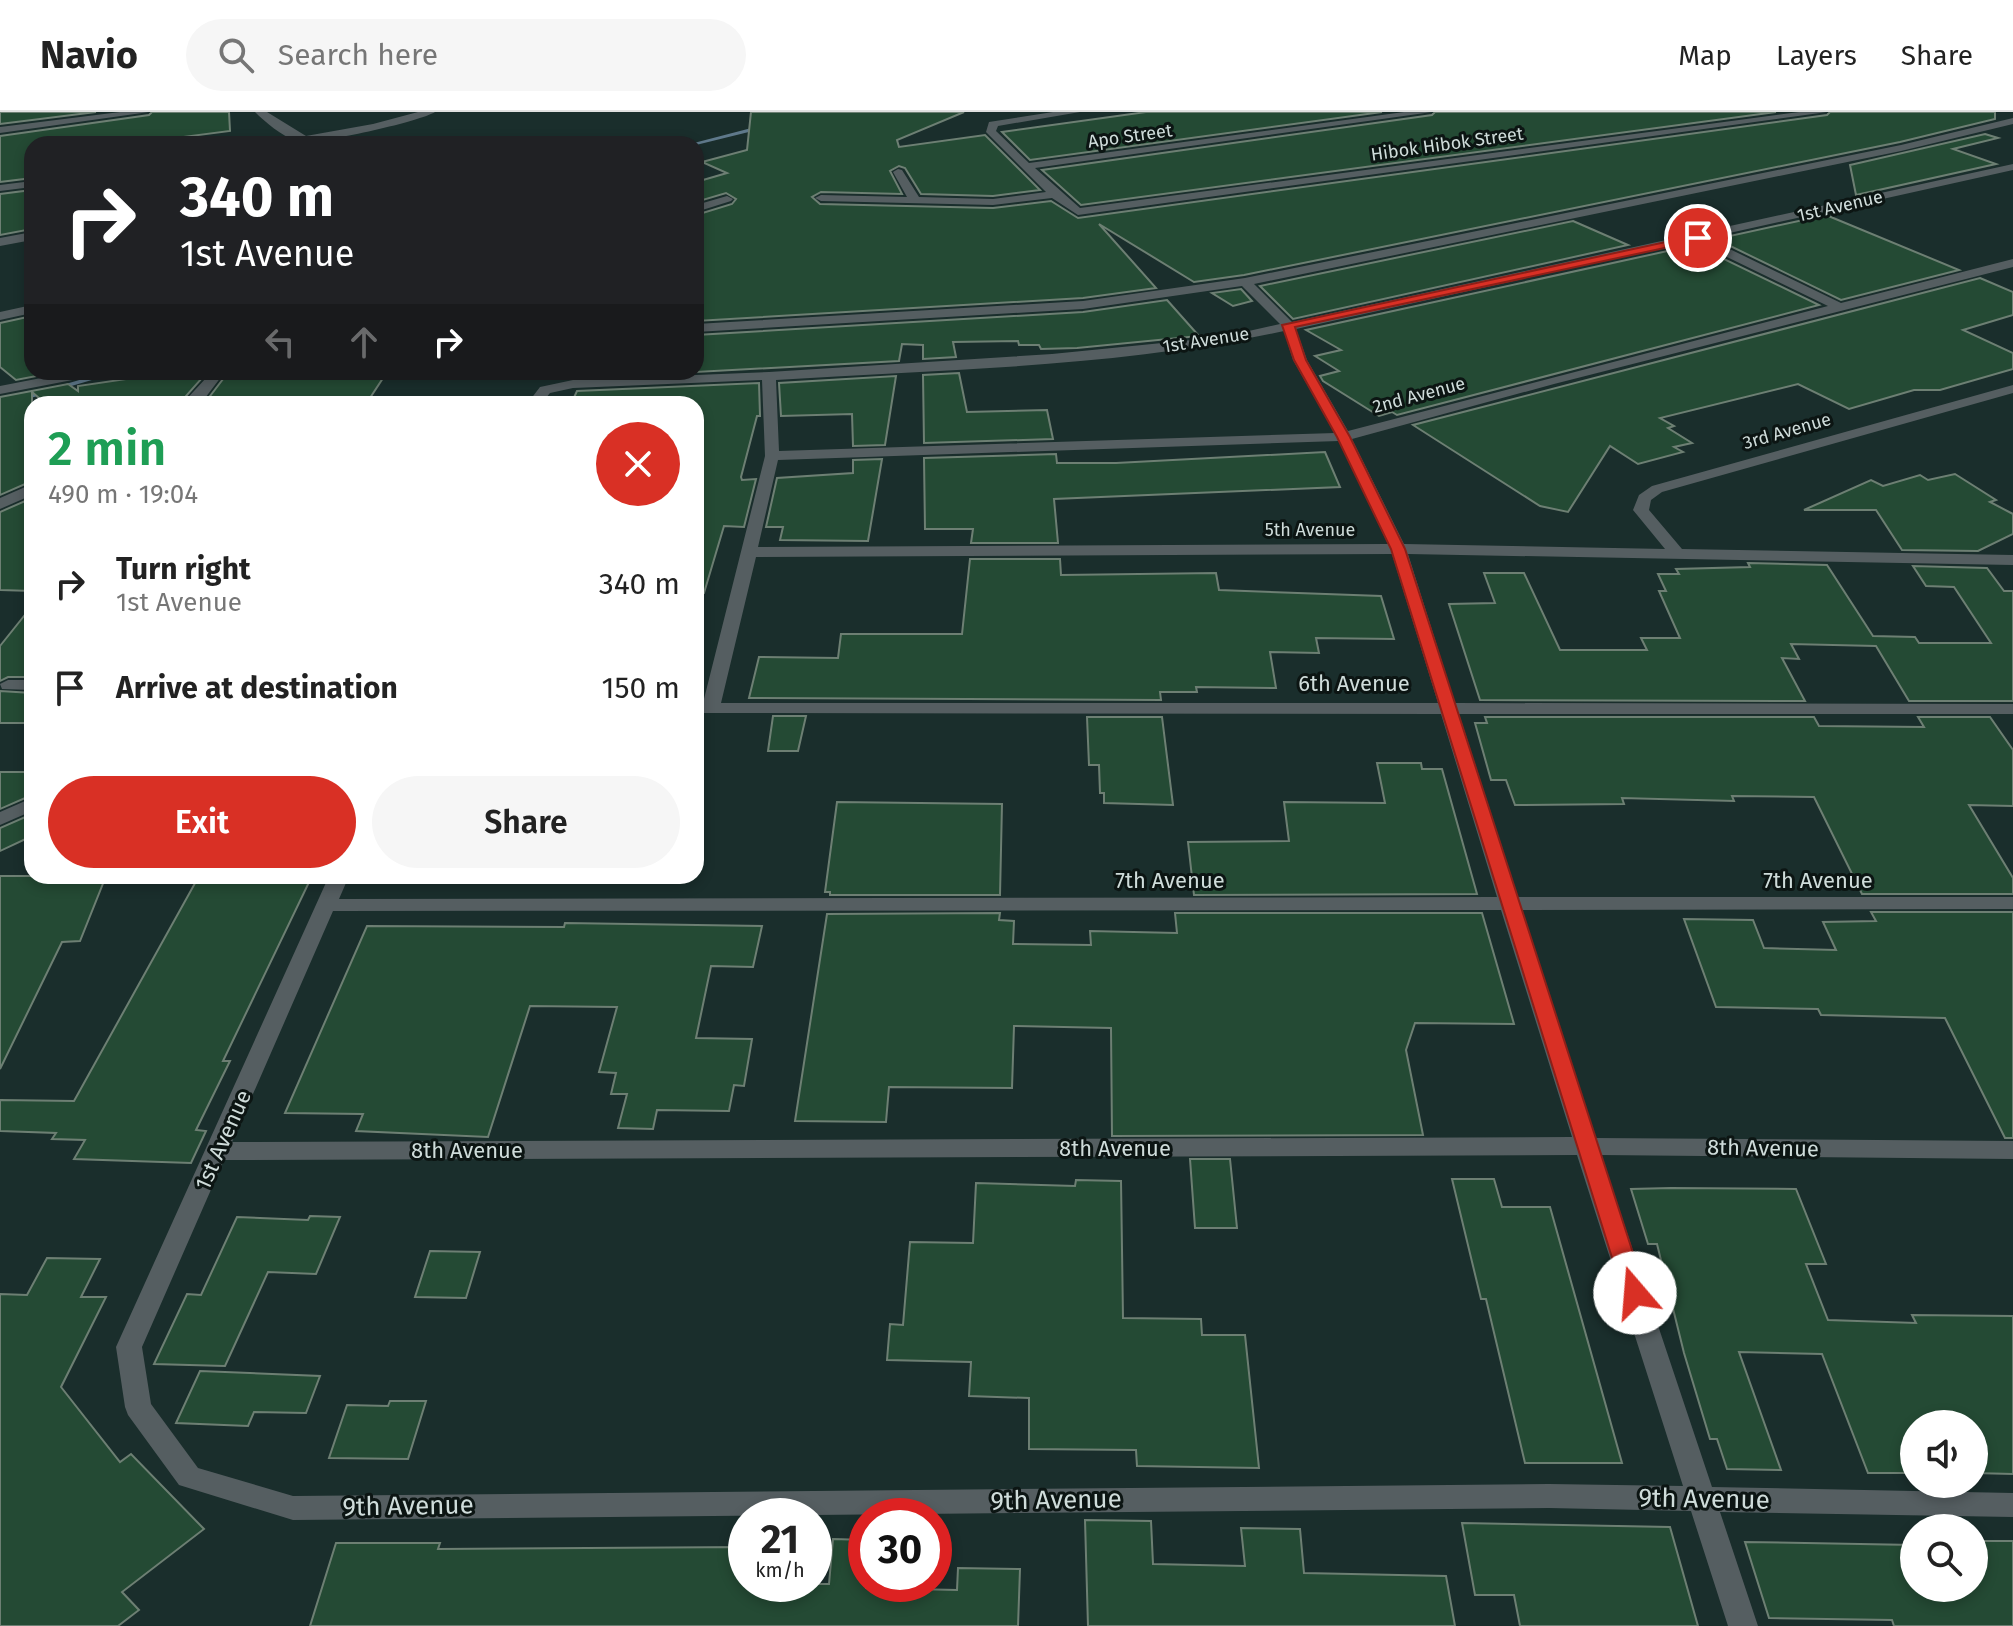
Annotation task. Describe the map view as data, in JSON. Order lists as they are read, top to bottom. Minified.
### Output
{"streets":{"street":["Apo Street","Hibok Hibok Street","1st Avenue","2nd Avenue","3rd Avenue","5th Avenue","6th Avenue","7th Avenue","8th Avenue","9th Avenue"]},"crossings":[["1st Avenue","7th Avenue"],["1st Avenue","8th Avenue"],["1st Avenue","9th Avenue"],["3rd Avenue","5th Avenue"]],"page":{"header":"Navio","search":"Search here","nav":["Map","Layers","Share"],"turn":["340 m","1st Avenue"],"heading":["2 min","490 m · 19:04"],"list":[{"name":"Turn right","note":"1st Avenue","value":"340 m"},{"name":"Arrive at destination","value":"150 m"}],"buttons":["Exit","Share"],"speed":"21 km/h","limit":"30"}}
